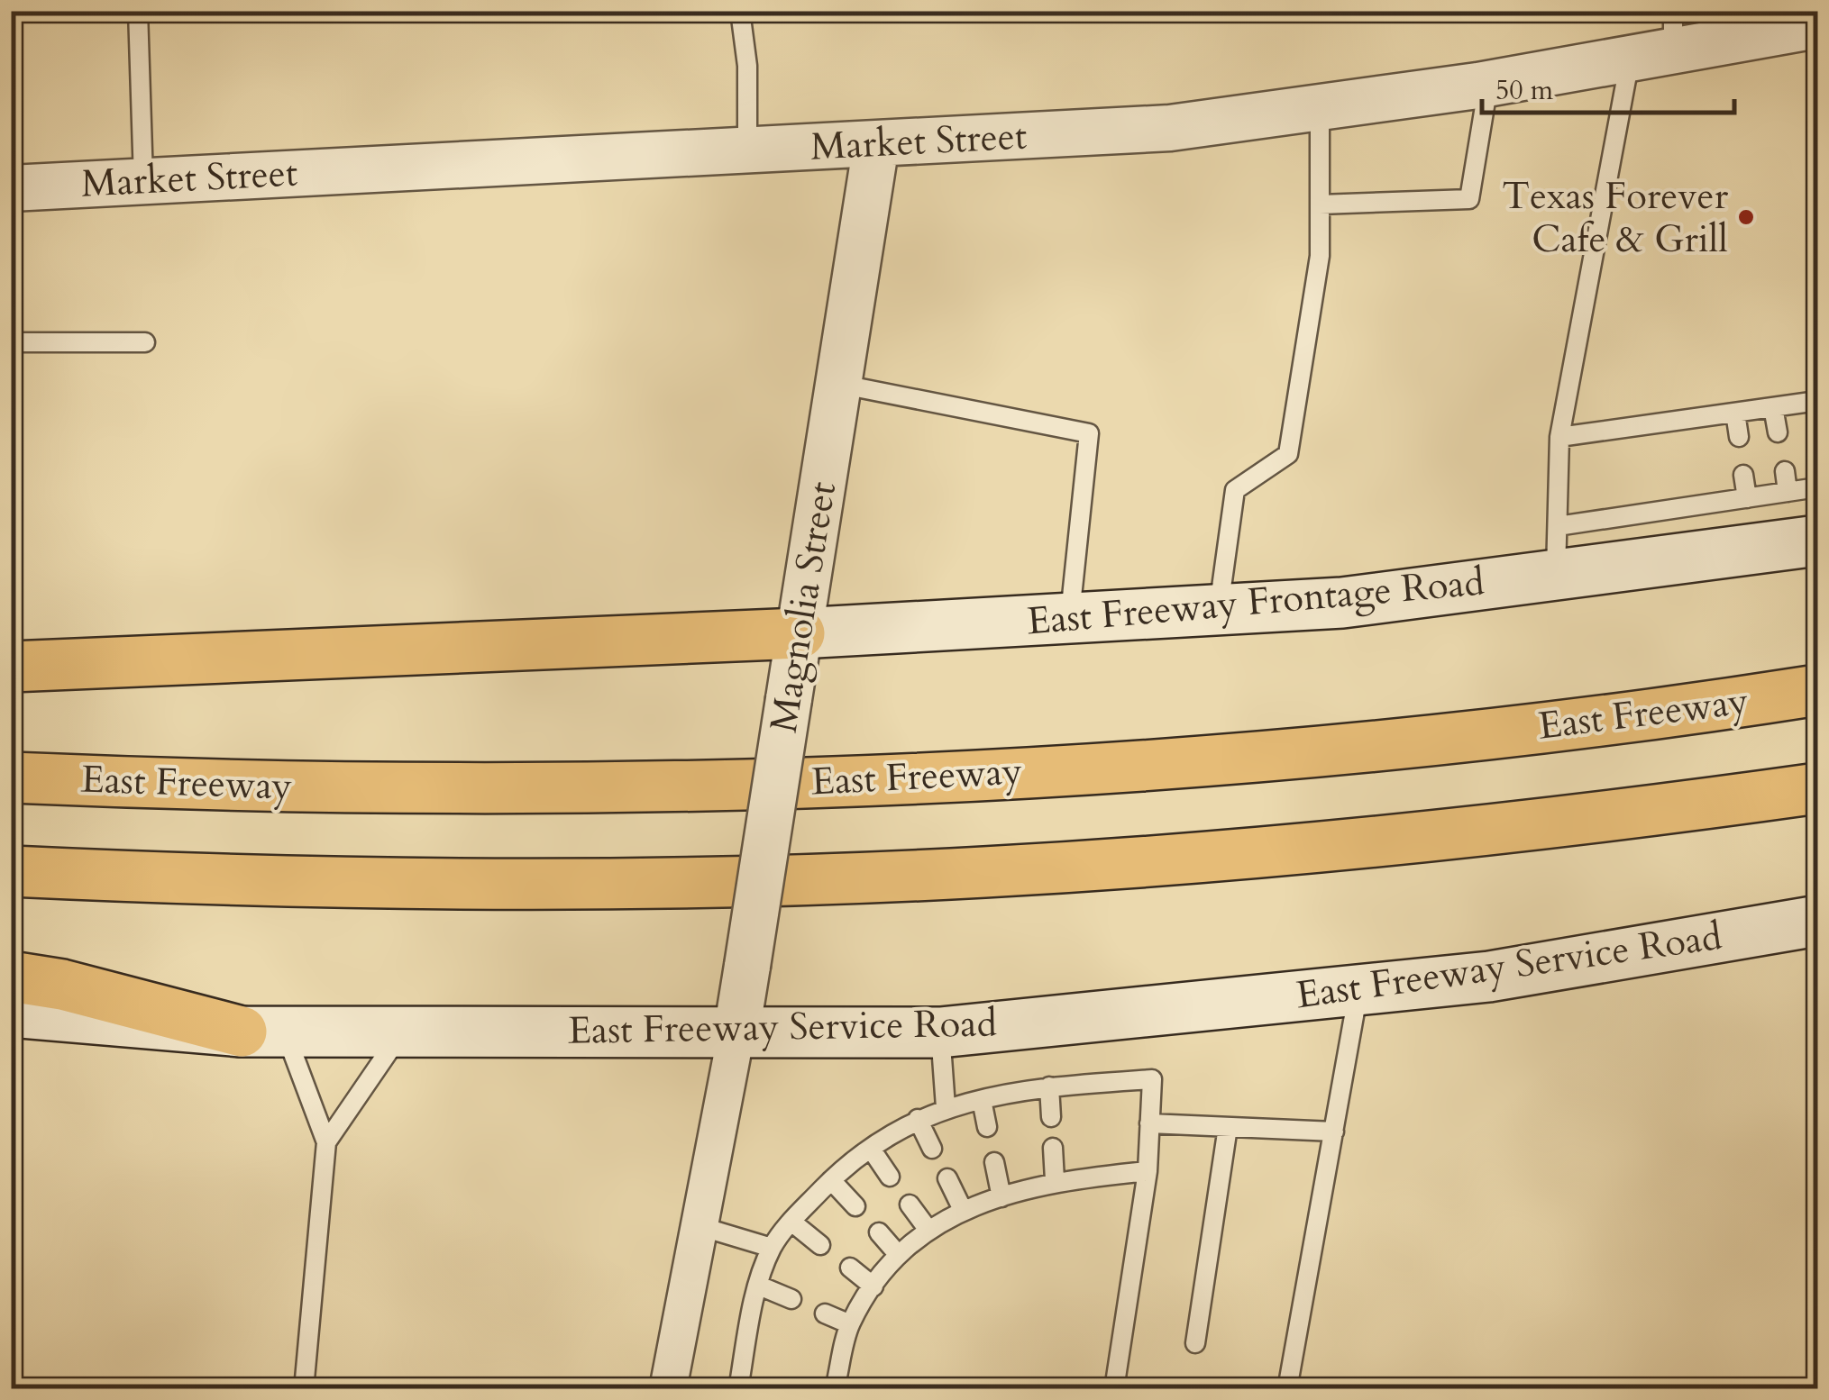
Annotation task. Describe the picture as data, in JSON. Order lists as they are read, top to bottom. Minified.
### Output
{"streets":{"highway":["East Freeway"],"main road":["East Freeway Frontage Road","East Freeway Service Road"],"street":["Market Street","Magnolia Street"]},"crossings":[["Market Street","Magnolia Street"],["East Freeway Frontage Road","Magnolia Street"],["Magnolia Street","East Freeway Service Road"]],"places":["Texas Forever Cafe & Grill"],"scale_bar":"50 m"}
